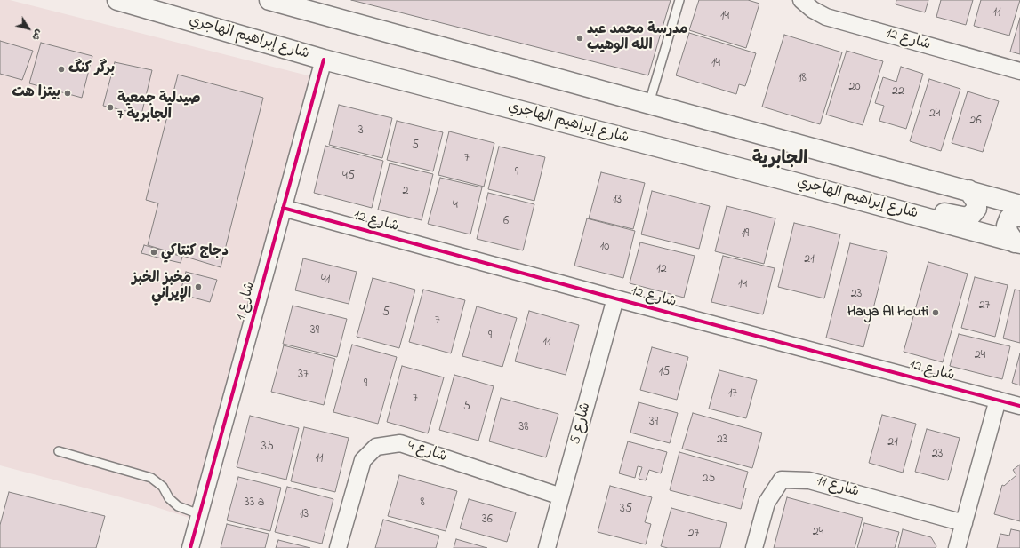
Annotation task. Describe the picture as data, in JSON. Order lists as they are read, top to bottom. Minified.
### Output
{"streets":{"main road":["شارع إبراهيم الهاجري"],"street":["شارع 12","شارع 1","شارع 5","شارع 4","شارع 11"]},"crossings":[["شارع إبراهيم الهاجري","شارع 1"],["شارع 12","شارع 1"],["شارع 12","شارع 5"],["شارع 5","شارع 4"]],"districts":["الجابرية"],"places":["مدرسة محمد عبد الله الوهيب","برگر كنگ","بيتزا هت","صيدلية جمعية الجابرية 7","دجاج كنتاكي","مخبز الخبز الإيراني","Haya Al Houti"],"house_numbers":["11","14","14","18","20","22","24","26","3","5","7","9","45","2","13","4","6","19","10","21","12","41","14","23","27","5","7","39","9","11","24","15","37","9","17","7","5","39","38","23","21","35","23","11","25","33 a","8","35","13","36","24","27"],"north":"bottom right"}
